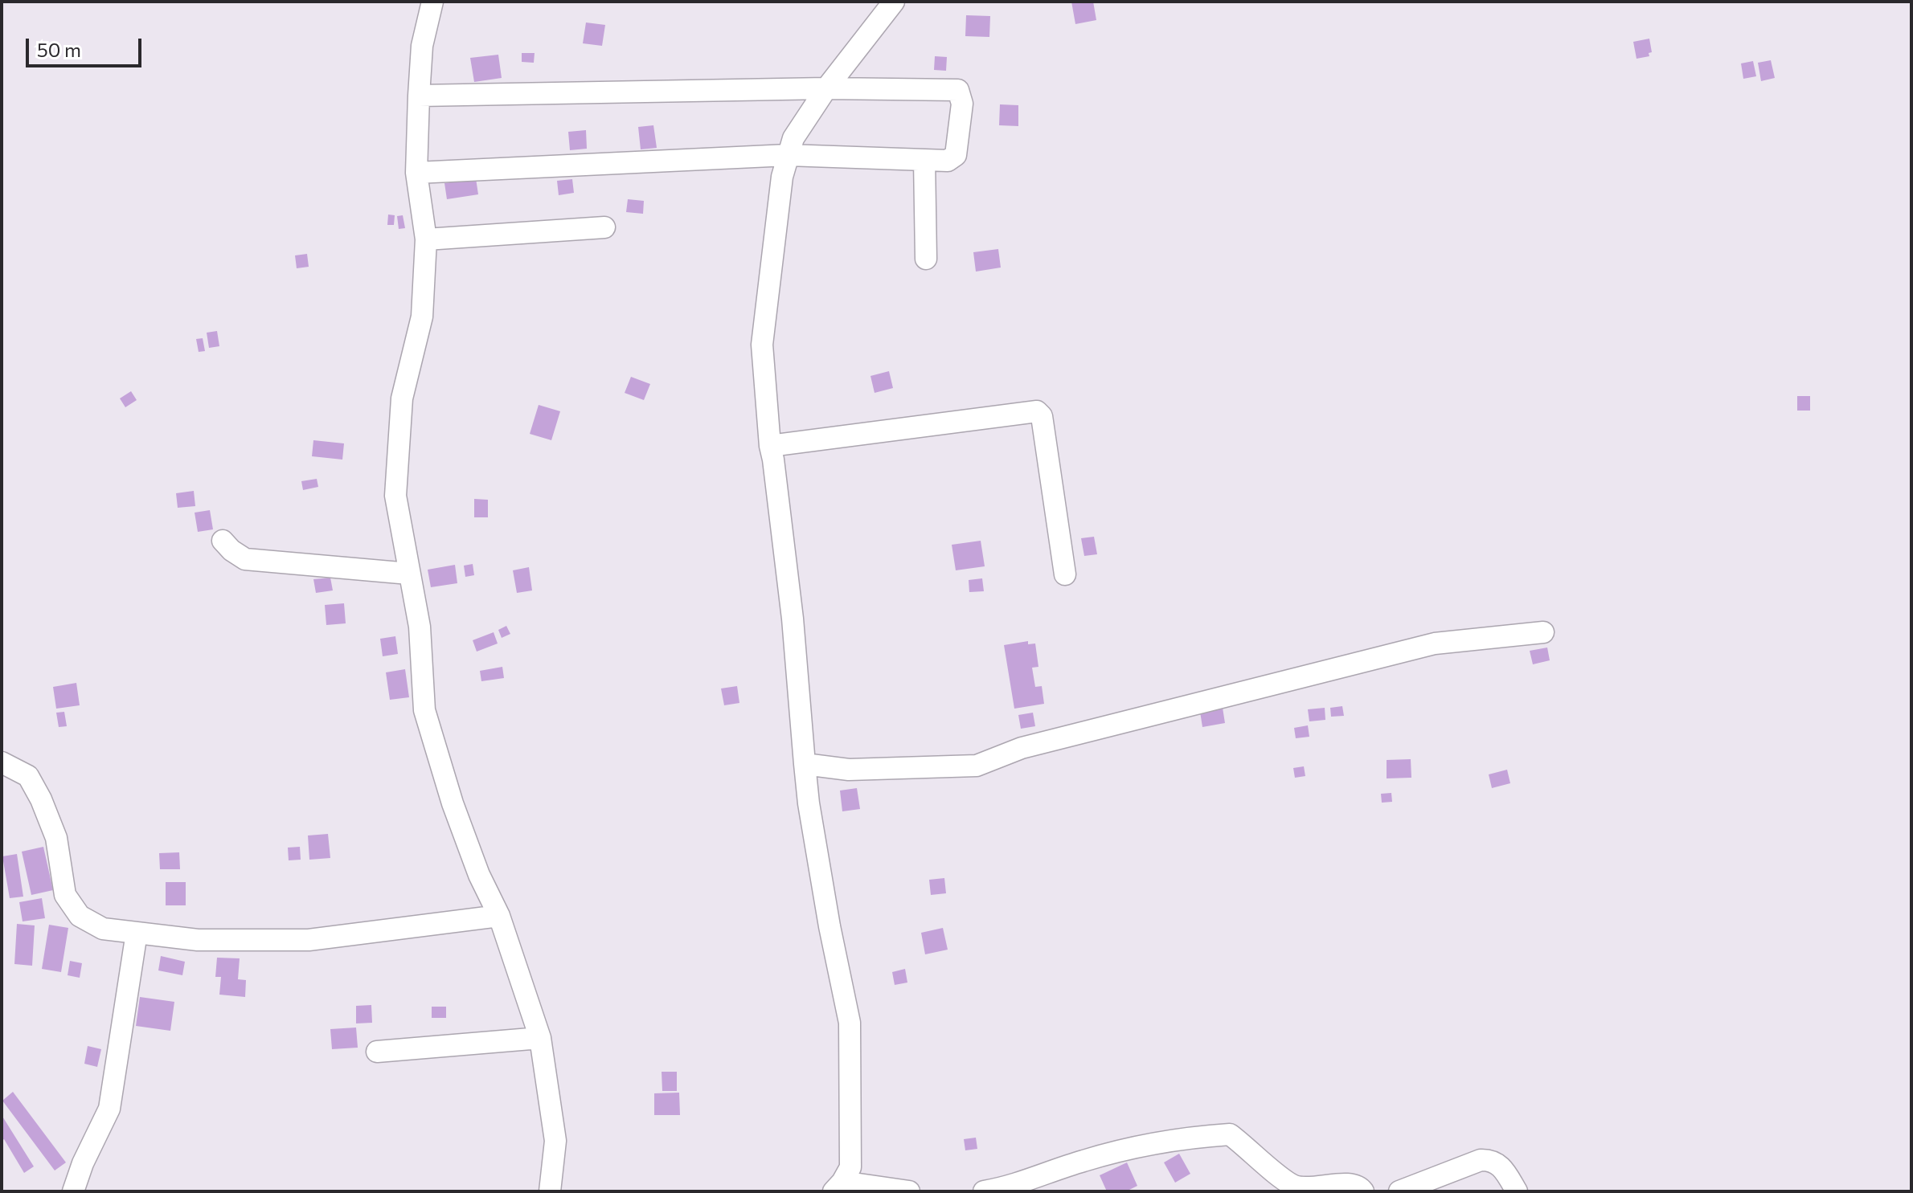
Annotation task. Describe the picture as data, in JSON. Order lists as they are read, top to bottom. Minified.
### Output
{"scale_bar":"50 m"}
